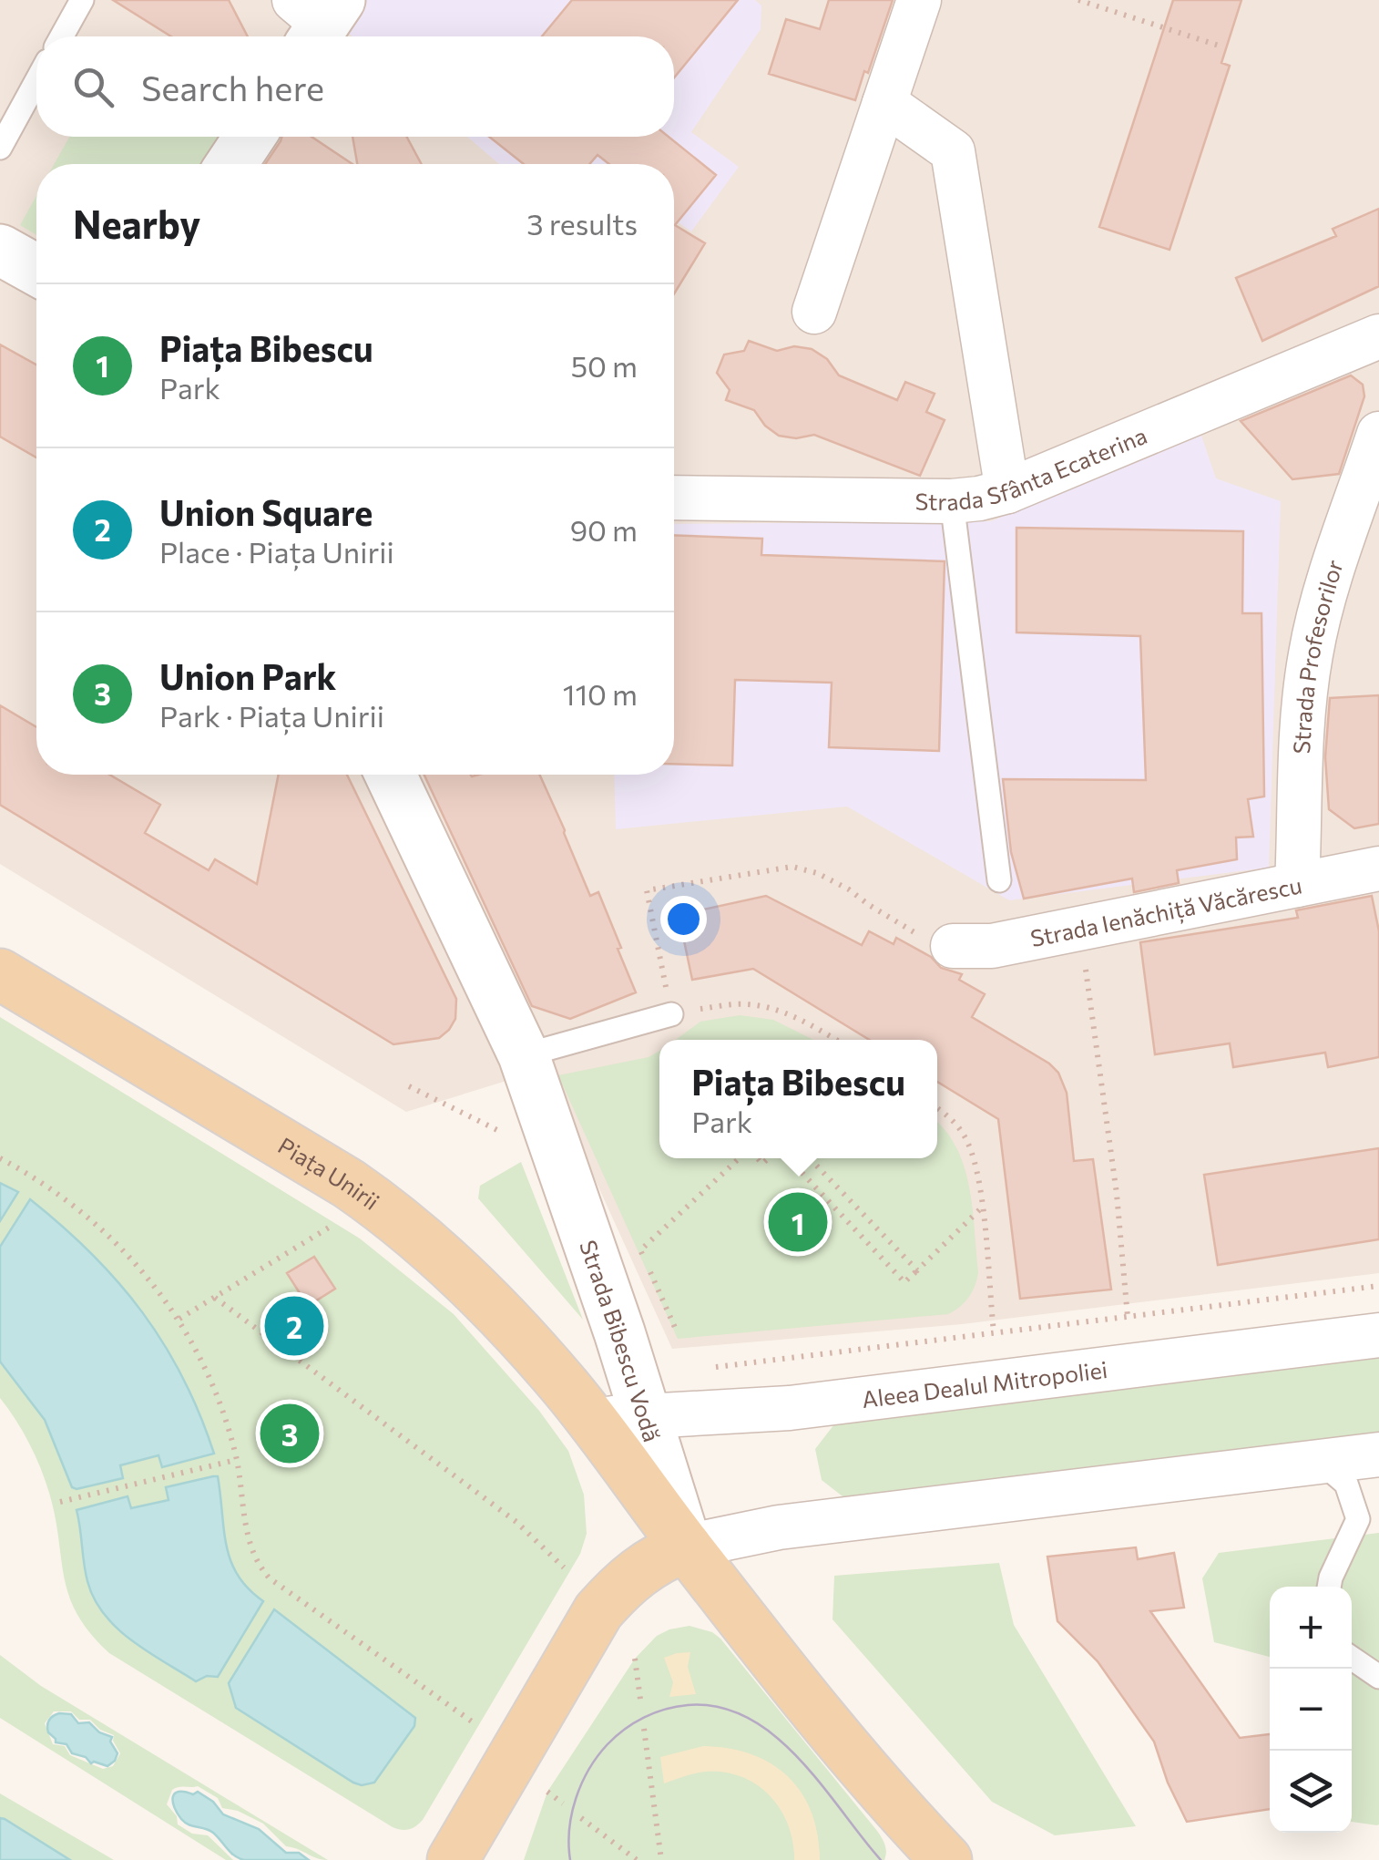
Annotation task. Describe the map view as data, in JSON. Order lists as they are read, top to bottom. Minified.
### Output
{"streets":{"main road":["Piața Unirii"],"street":["Strada Sfânta Ecaterina","Strada Profesorilor","Strada Ienăchiță Văcărescu","Strada Bibescu Vodă","Aleea Dealul Mitropoliei"]},"crossings":[["Strada Profesorilor","Strada Ienăchiță Văcărescu"],["Piața Unirii","Strada Bibescu Vodă"],["Piața Unirii","Aleea Dealul Mitropoliei"],["Strada Bibescu Vodă","Aleea Dealul Mitropoliei"]],"page":{"search":"Search here","heading":["Nearby","3 results"],"list":[{"mark":"1","name":"Piața Bibescu","note":"Park","value":"50 m"},{"mark":"2","name":"Union Square","note":"Place · Piața Unirii","value":"90 m"},{"mark":"3","name":"Union Park","note":"Park · Piața Unirii","value":"110 m"}],"popup":["Piața Bibescu","Park"],"pins":["1","2","3"],"map_buttons":["+","−"]}}
